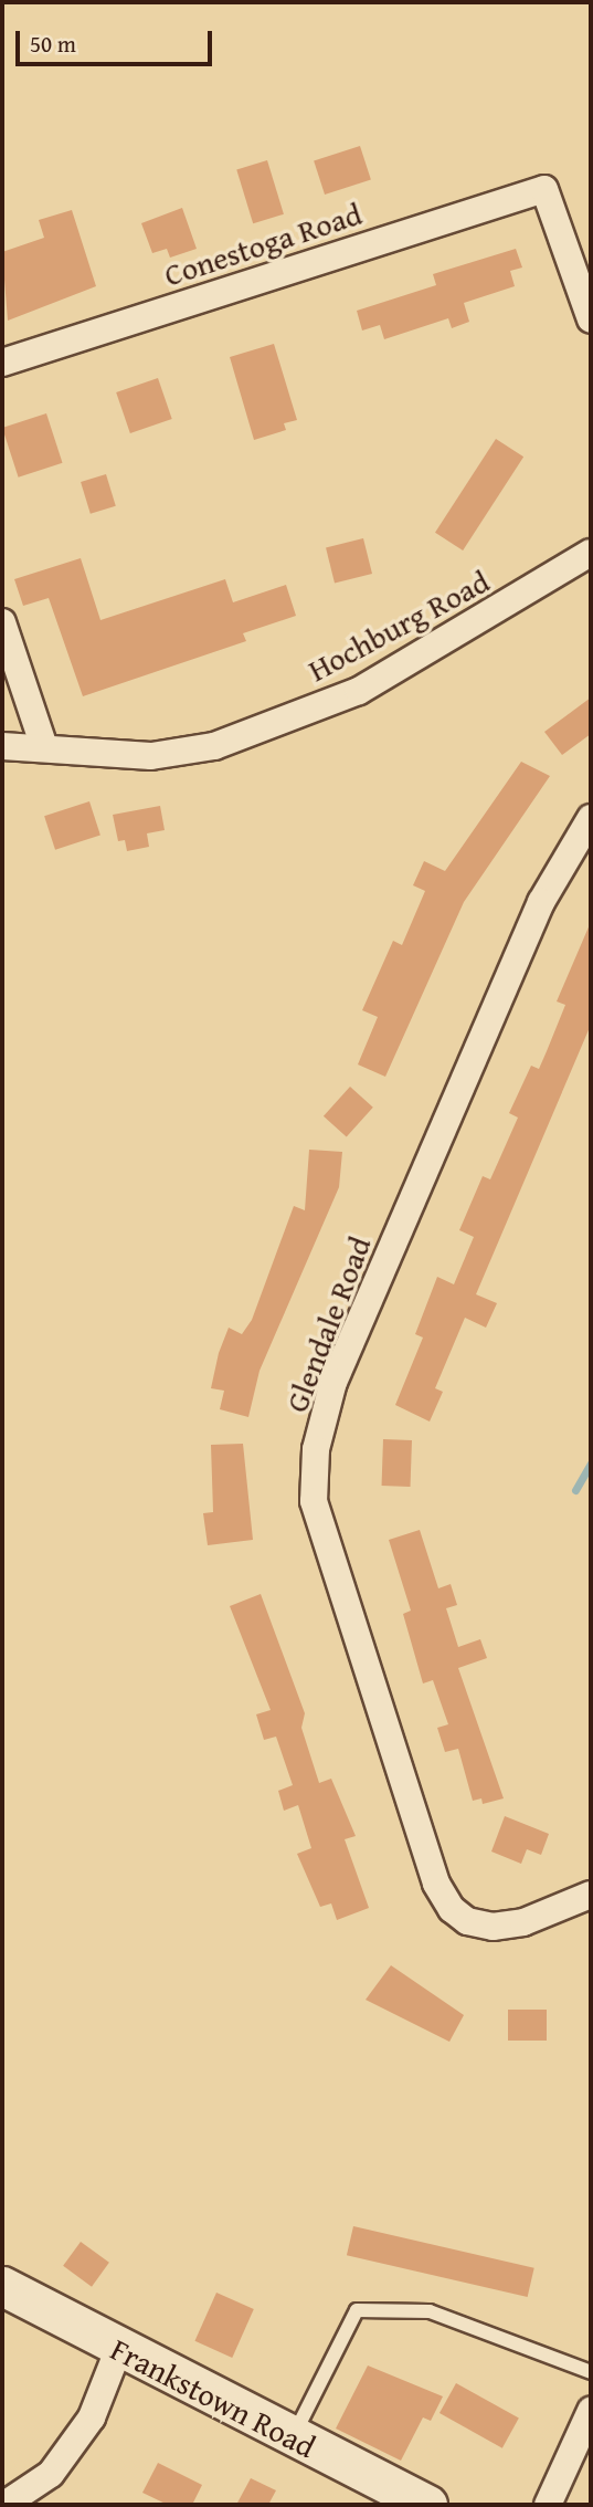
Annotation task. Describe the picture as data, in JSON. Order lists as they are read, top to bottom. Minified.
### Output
{"streets":{"main road":["Frankstown Road"],"street":["Conestoga Road","Hochburg Road","Glendale Road"]},"scale_bar":"50 m"}
